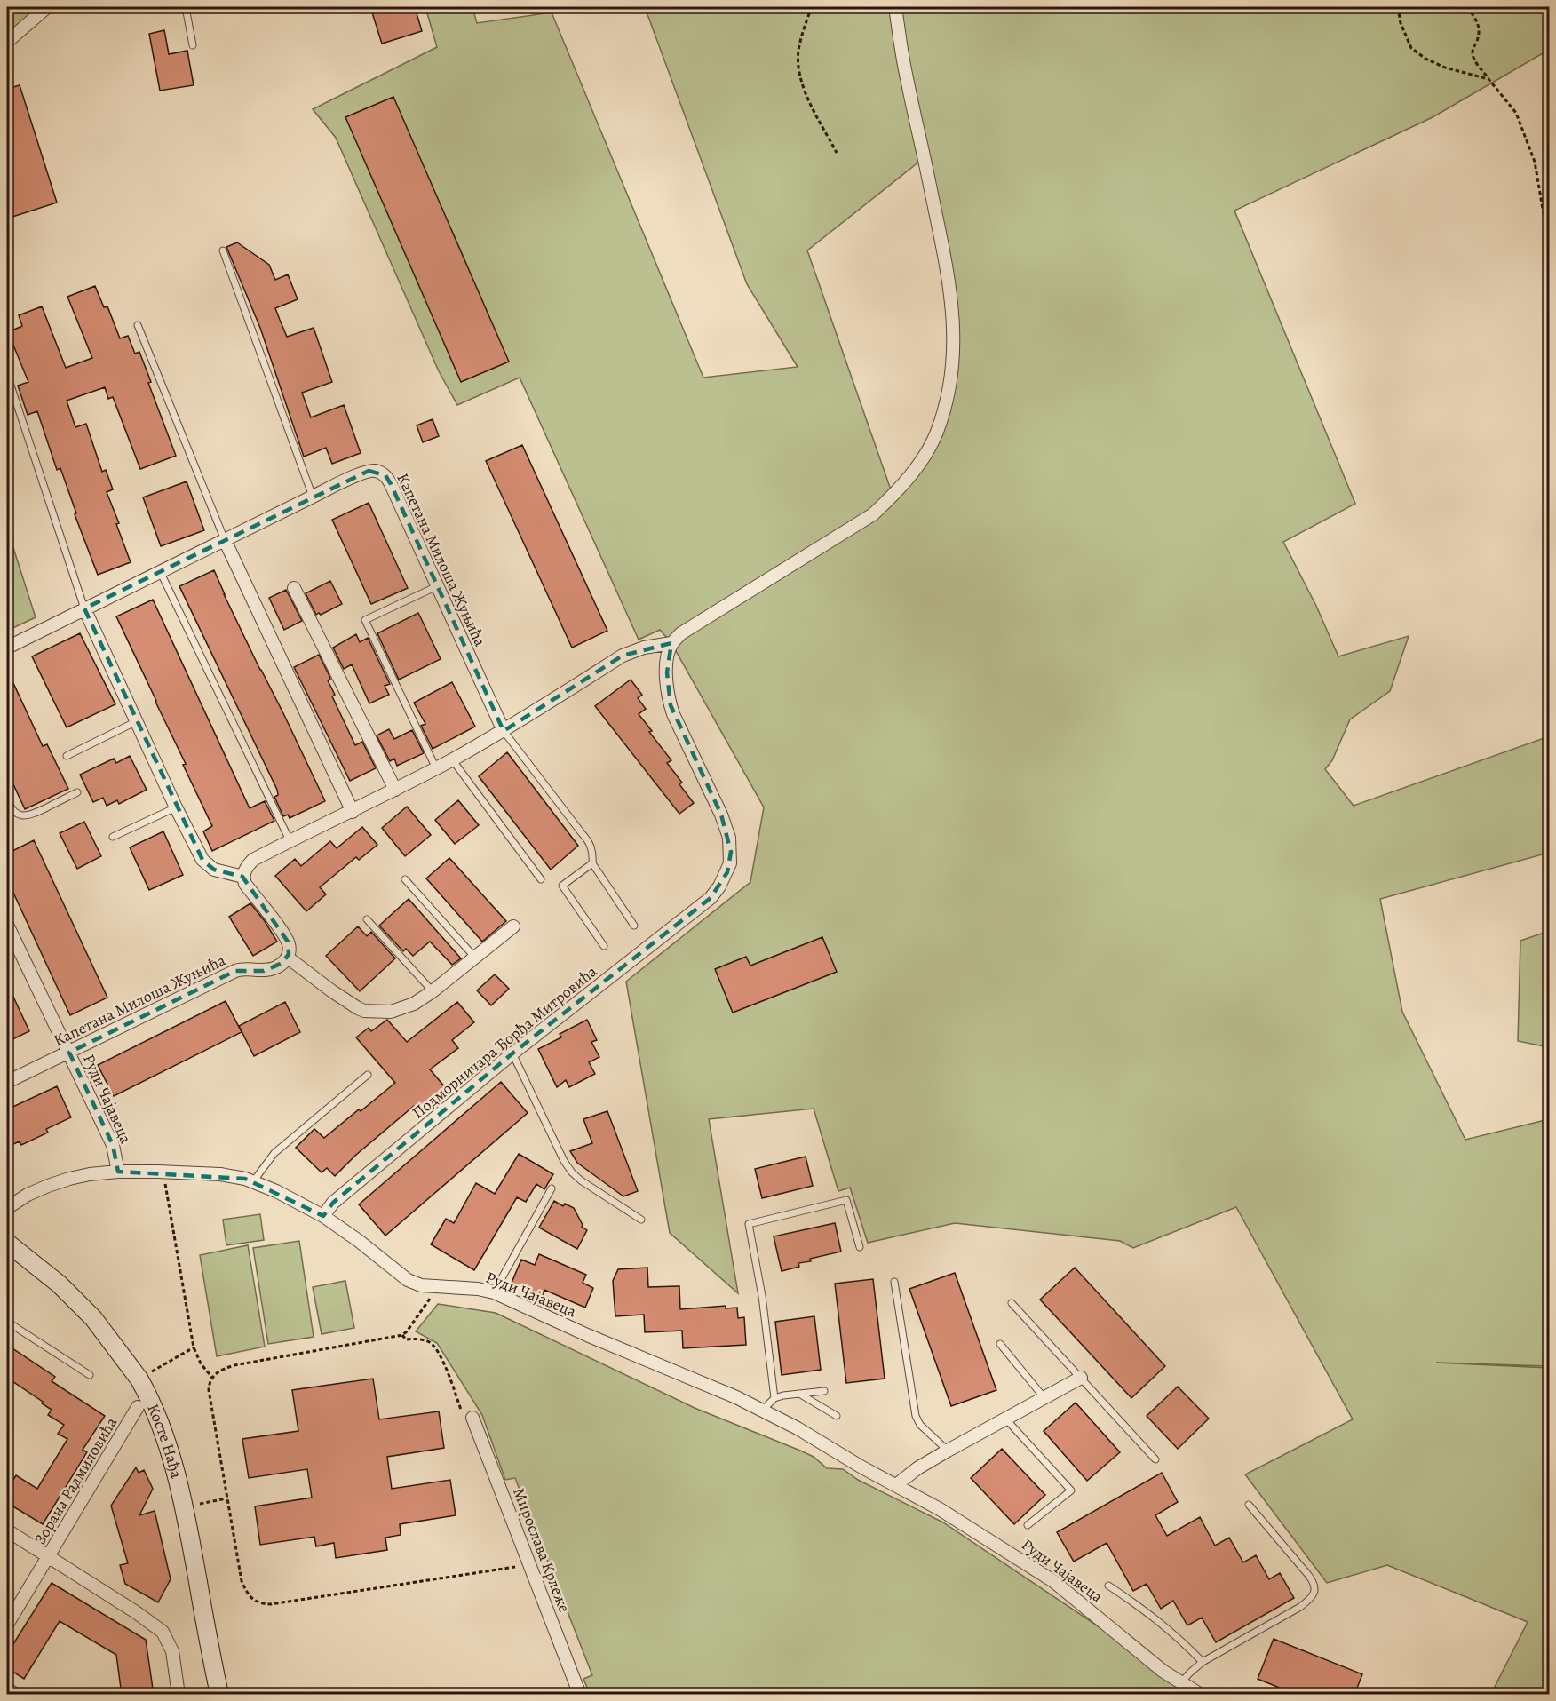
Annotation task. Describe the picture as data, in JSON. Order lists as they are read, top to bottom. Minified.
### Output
{"streets":{"street":["Капетана Милоша Жуњића","Подморничара Ђорђа Митровића","Руди Чајавеца","Косте Нађа","Зорана Радмиловића","Мирослава Крлеже"]},"crossings":[["Капетана Милоша Жуњића","Руди Чајавеца"],["Подморничара Ђорђа Митровића","Руди Чајавеца"]]}
